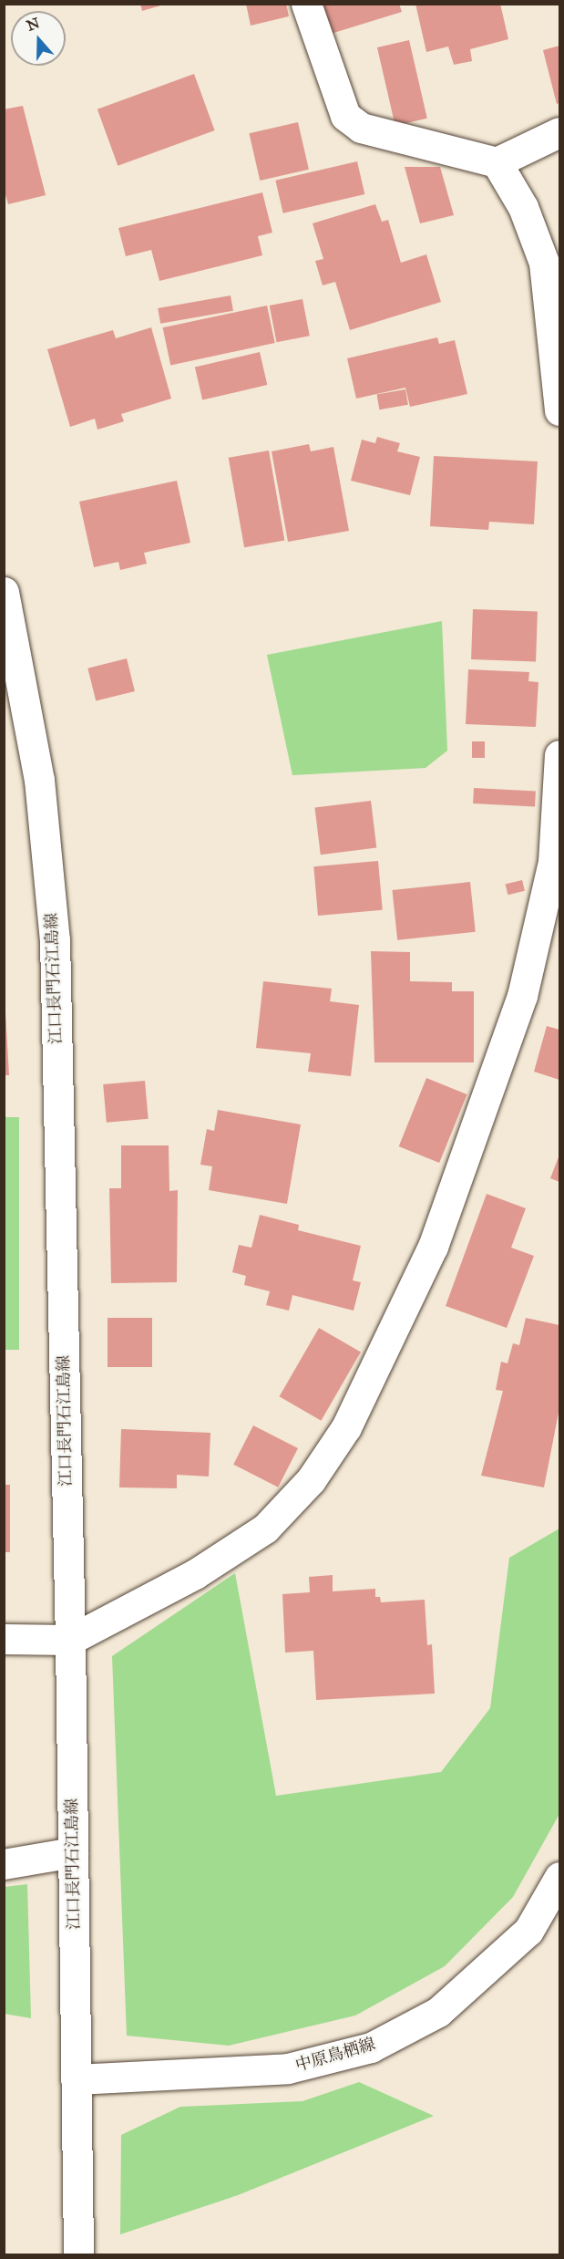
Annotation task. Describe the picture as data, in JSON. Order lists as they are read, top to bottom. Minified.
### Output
{"streets":{"main road":["江口長門石江島線","中原鳥栖線"]},"crossings":[["江口長門石江島線","中原鳥栖線"]],"north":"top"}
